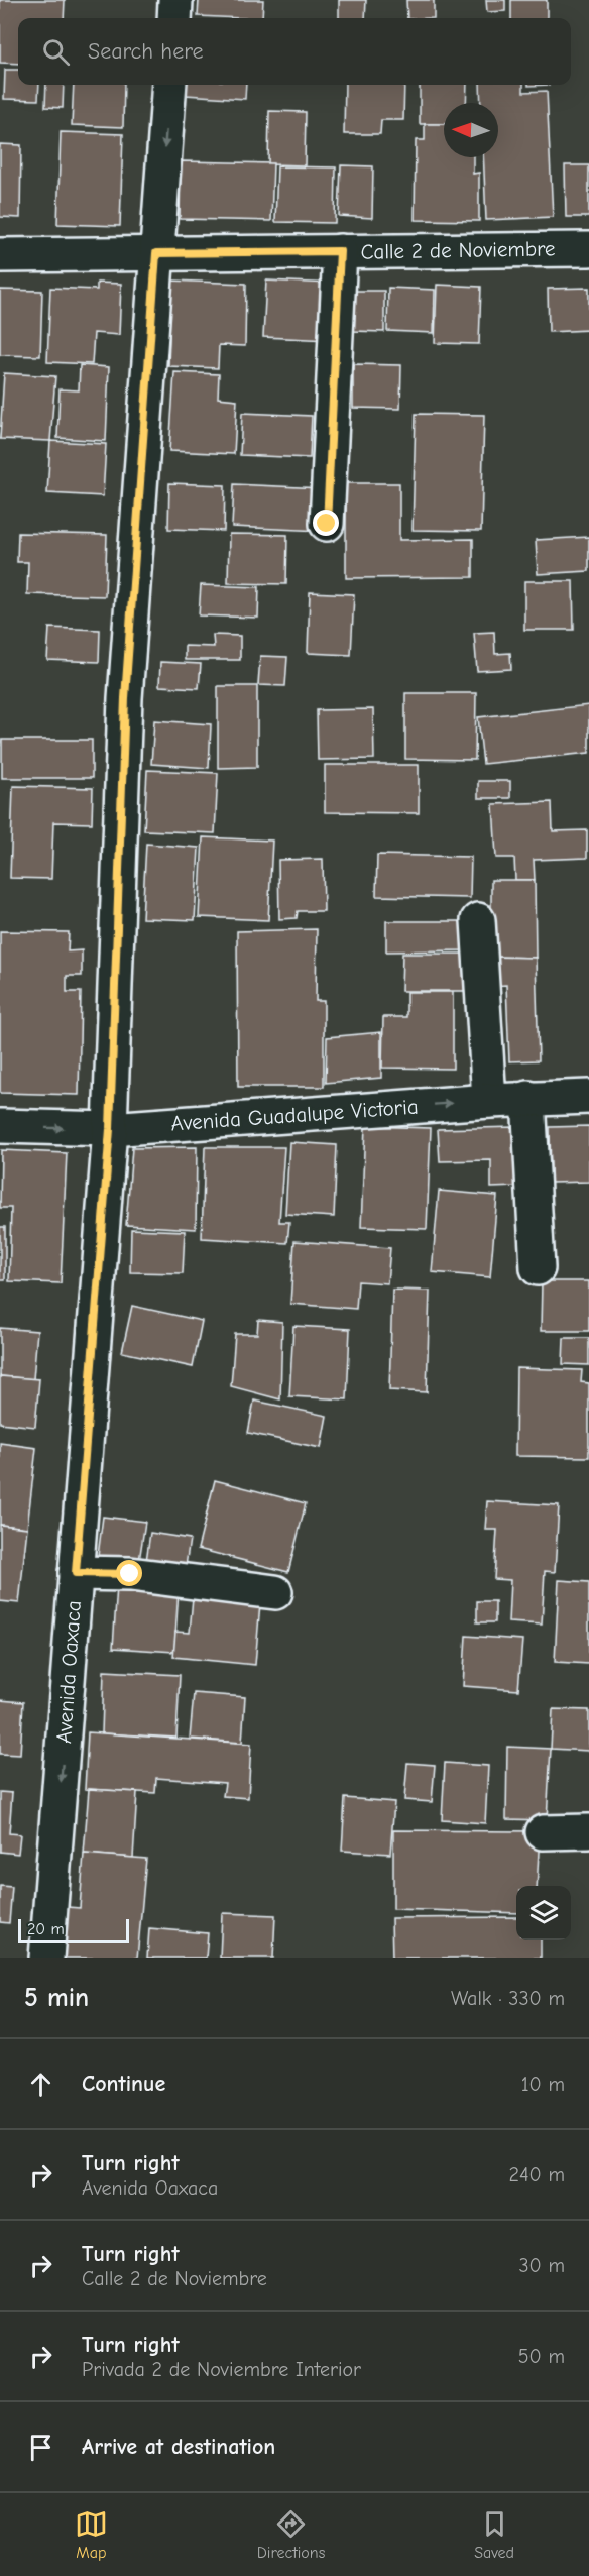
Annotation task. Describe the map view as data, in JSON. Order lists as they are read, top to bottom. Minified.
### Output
{"streets":{"street":["Calle 2 de Noviembre","Avenida Guadalupe Victoria","Avenida Oaxaca"]},"crossings":[["Calle 2 de Noviembre","Avenida Oaxaca"],["Avenida Guadalupe Victoria","Avenida Oaxaca"]],"one_way":["Avenida Guadalupe Victoria"],"scale_bar":"20 m","north":"left","page":{"search":"Search here","scale":"20 m","heading":["5 min","Walk · 330 m"],"list":[["Continue","10 m"],["Turn right","Avenida Oaxaca","240 m"],["Turn right","Calle 2 de Noviembre","30 m"],["Turn right","Privada 2 de Noviembre Interior","50 m"],"Arrive at destination"],"nav":["Map","Directions","Saved"]}}
